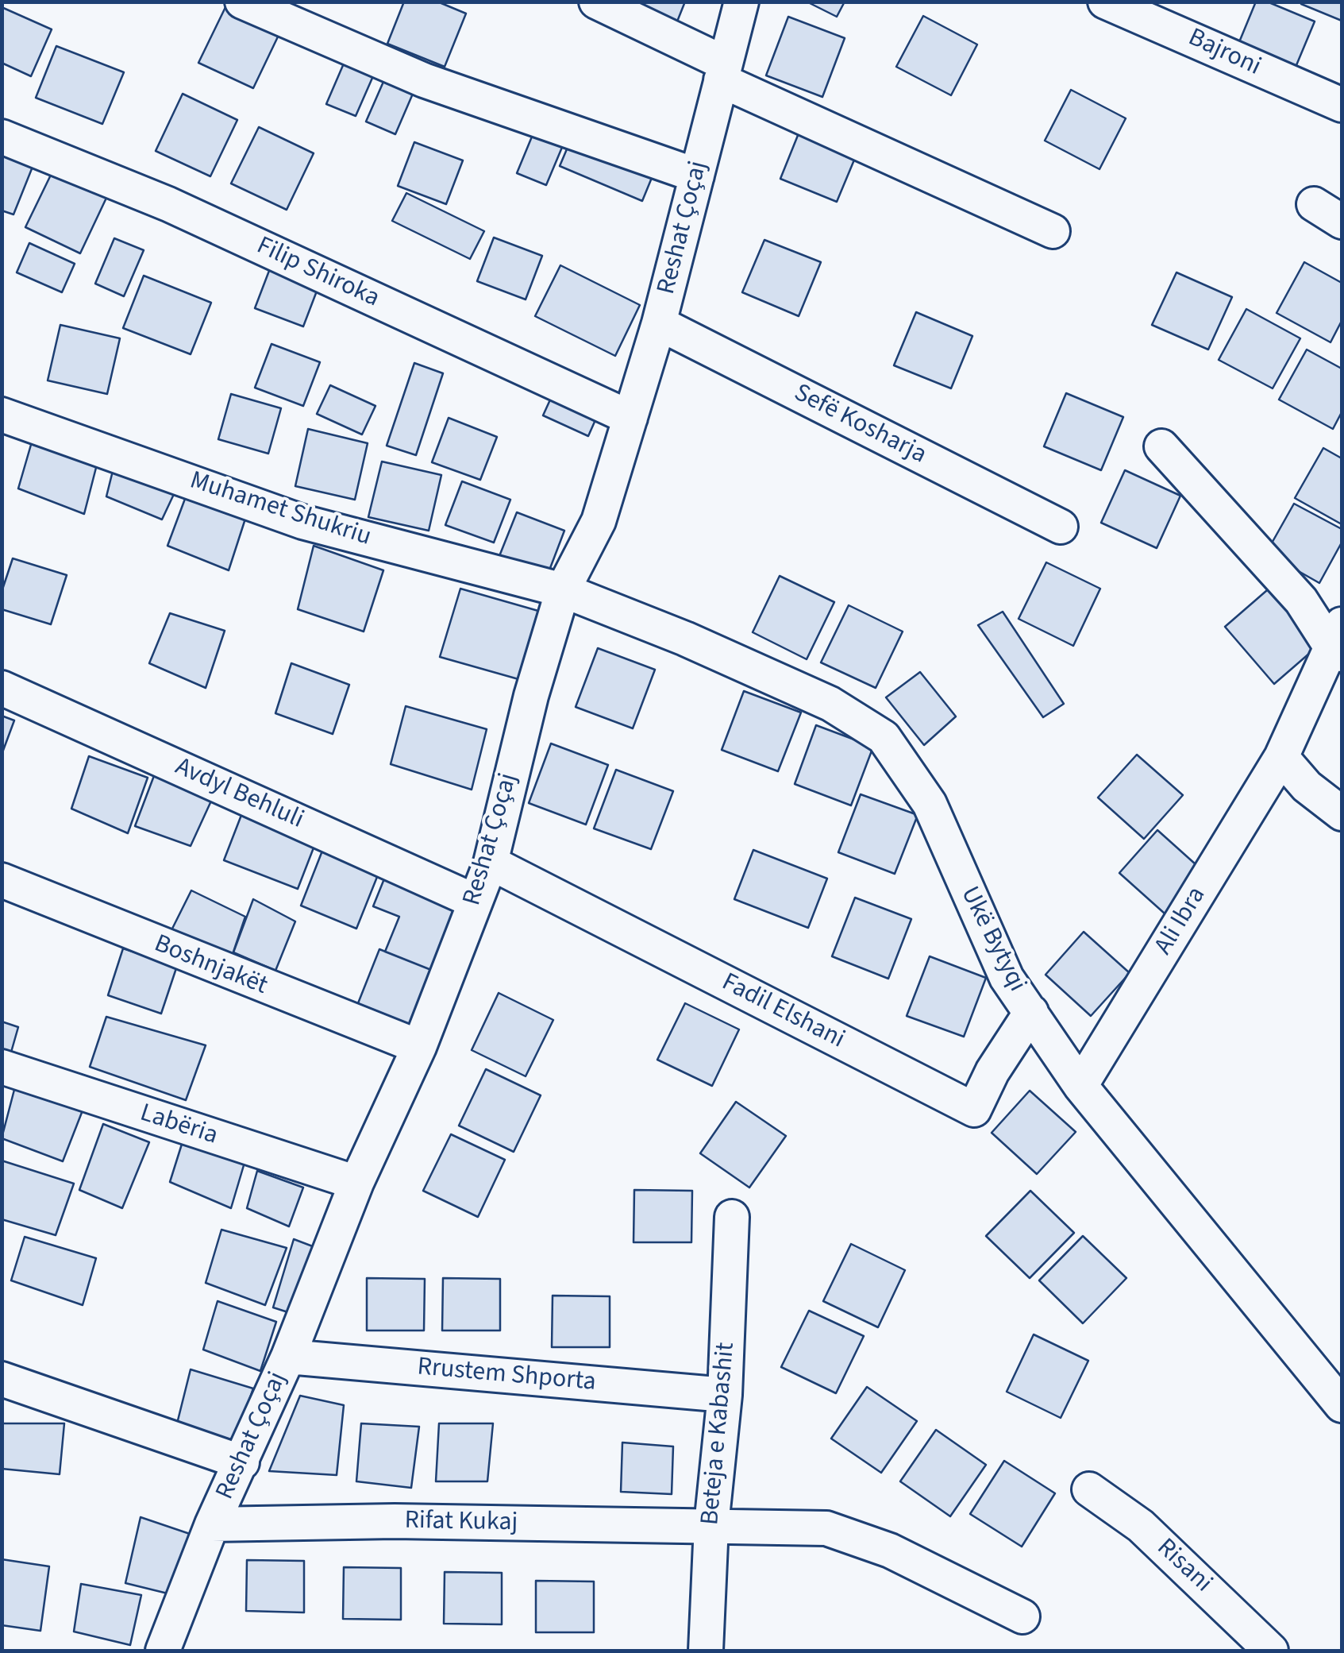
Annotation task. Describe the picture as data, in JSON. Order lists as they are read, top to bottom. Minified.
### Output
{"streets":{"street":["Bajroni","Reshat Çoçaj","Filip Shiroka","Sefë Kosharja","Muhamet Shukriu","Avdyl Behluli","Ali Ibra","Ukë Bytyqi","Boshnjakët","Fadil Elshani","Labëria","Rrustem Shporta","Beteja e Kabashit","Rifat Kukaj","Risani"]},"crossings":[["Reshat Çoçaj","Filip Shiroka"],["Reshat Çoçaj","Sefë Kosharja"],["Reshat Çoçaj","Muhamet Shukriu"],["Reshat Çoçaj","Avdyl Behluli"],["Reshat Çoçaj","Ukë Bytyqi"],["Reshat Çoçaj","Boshnjakët"],["Reshat Çoçaj","Fadil Elshani"],["Reshat Çoçaj","Labëria"],["Reshat Çoçaj","Rrustem Shporta"],["Reshat Çoçaj","Rifat Kukaj"],["Muhamet Shukriu","Ukë Bytyqi"],["Ali Ibra","Ukë Bytyqi"],["Ukë Bytyqi","Fadil Elshani"],["Rrustem Shporta","Beteja e Kabashit"],["Beteja e Kabashit","Rifat Kukaj"]]}
